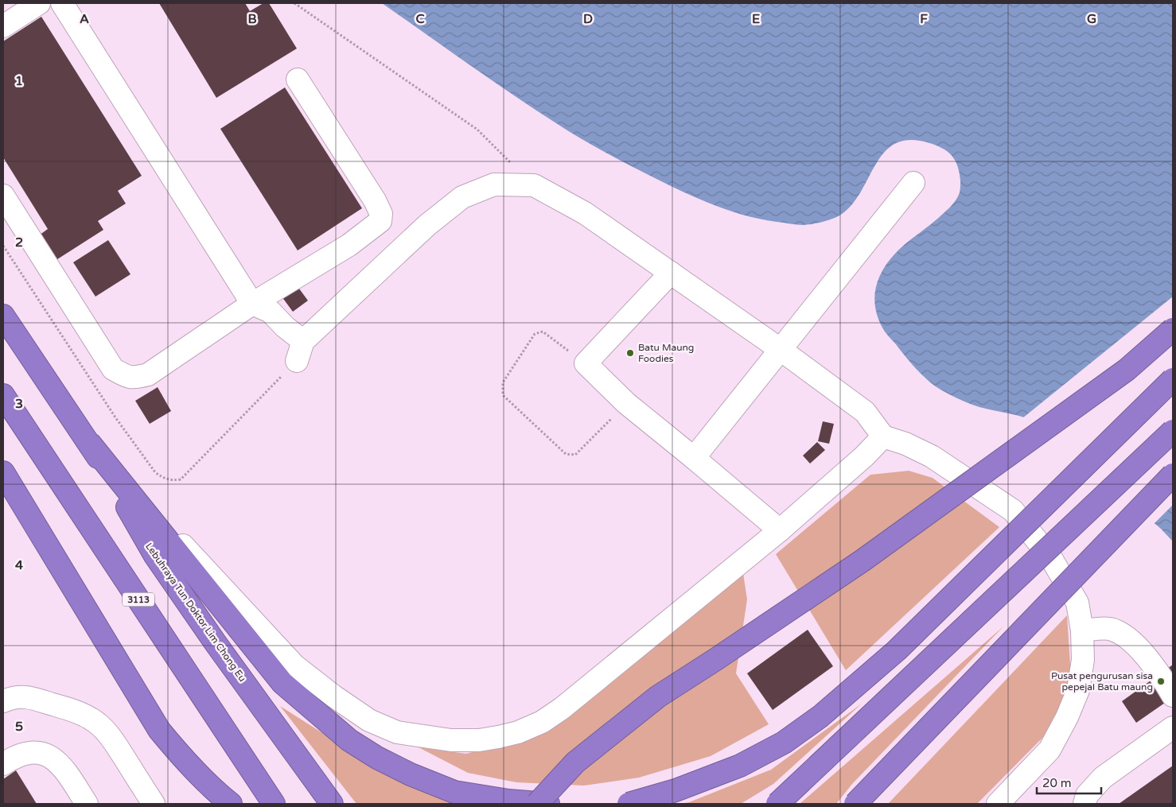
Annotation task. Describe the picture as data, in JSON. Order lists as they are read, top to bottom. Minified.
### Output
{"streets":{"highway":["3113","Lebuhraya Tun Doktor Lim Chong Eu"]},"places":["Batu Maung Foodies","Pusat pengurusan sisa pepejal Batu maung"],"scale_bar":"20 m","grid":{"columns":["A","B","C","D","E","F","G"],"rows":["1","2","3","4","5"]}}
